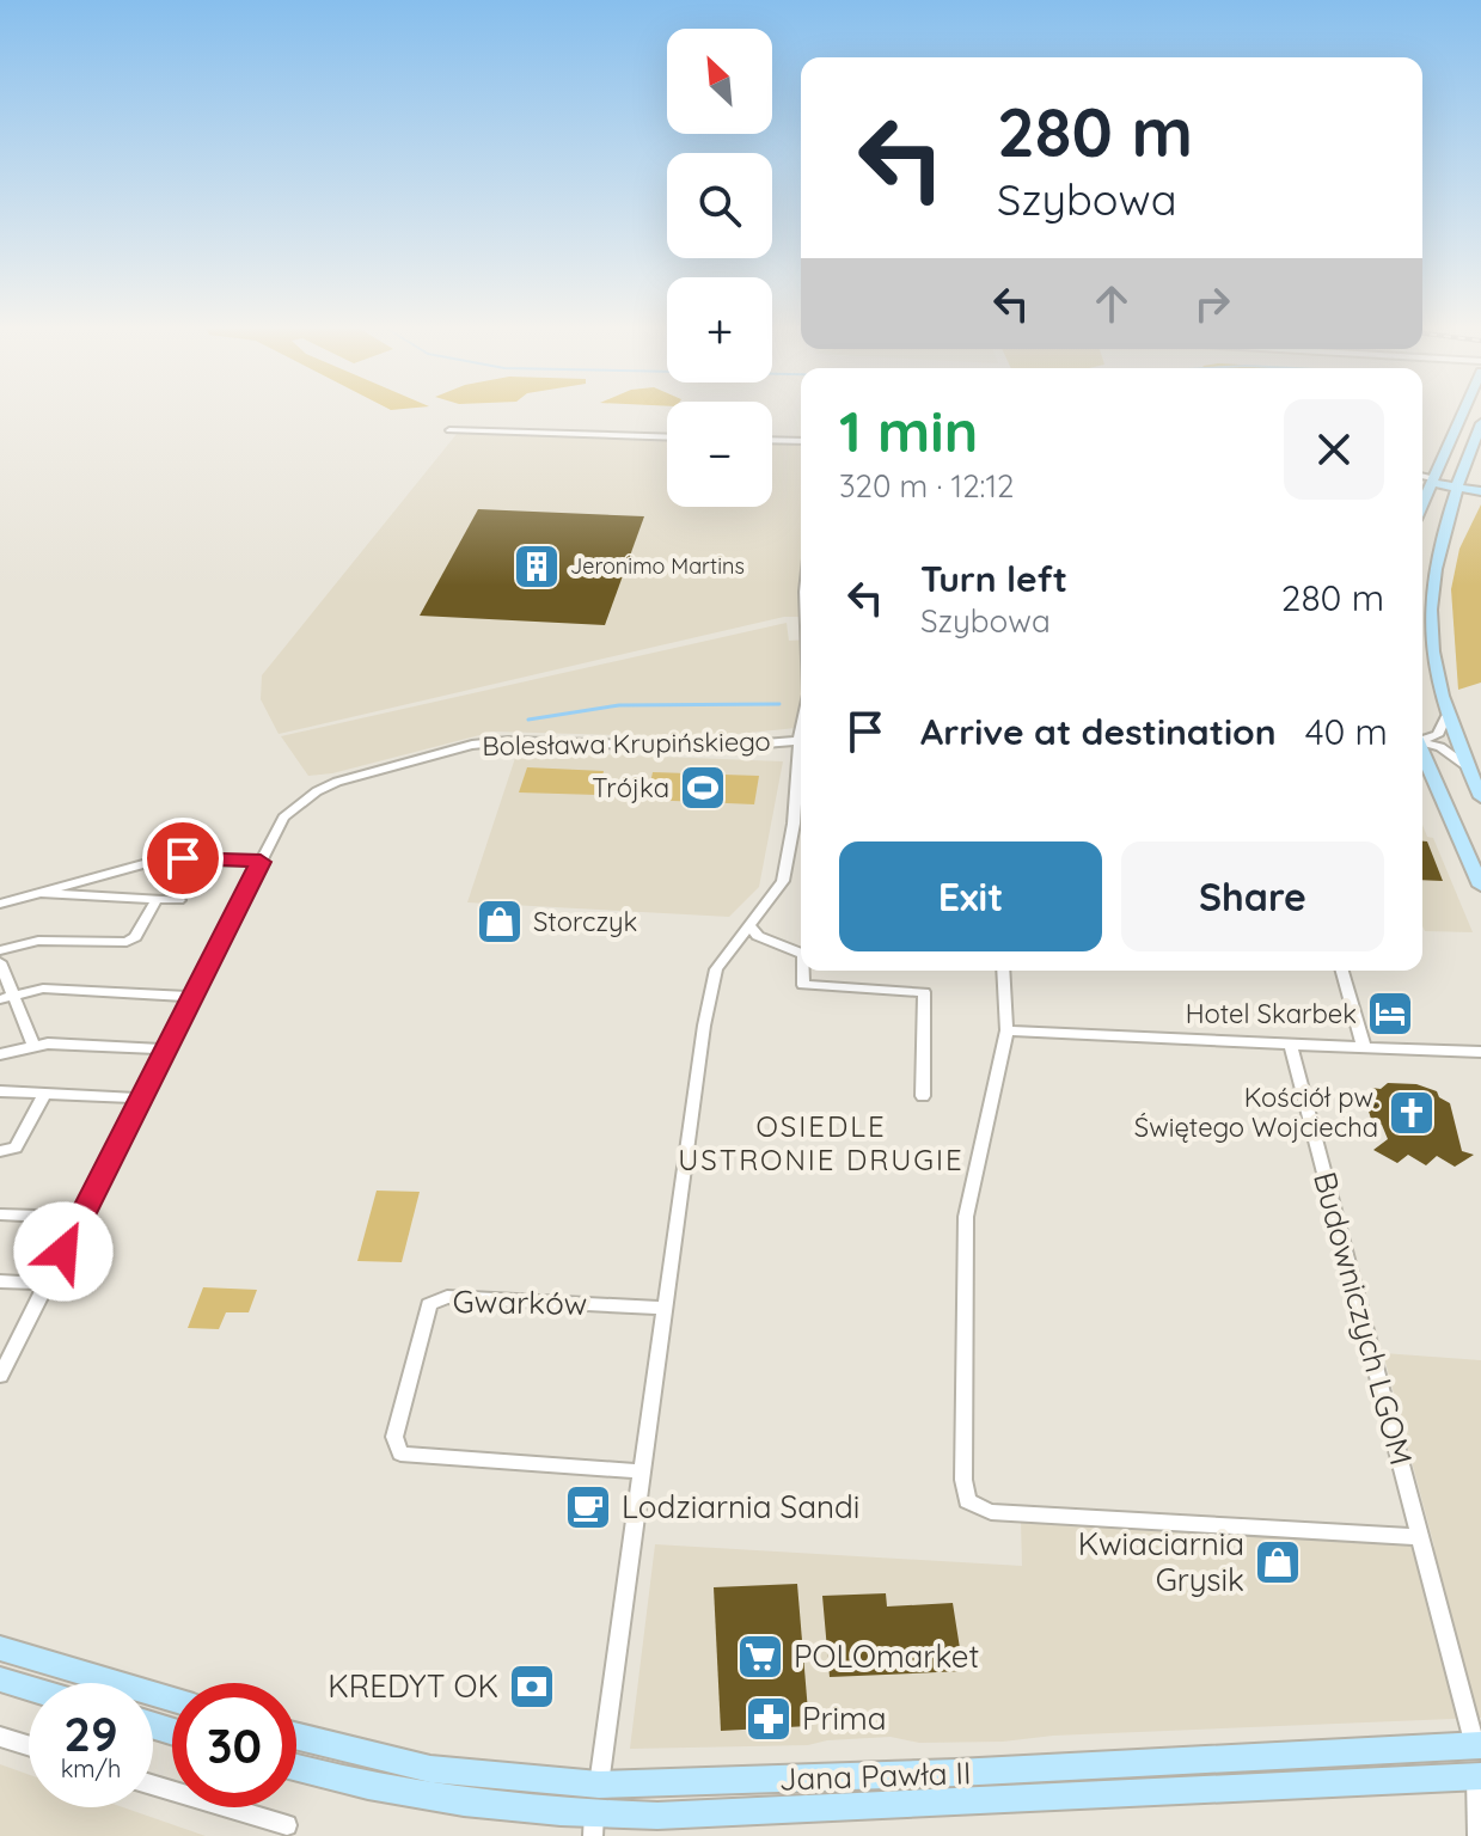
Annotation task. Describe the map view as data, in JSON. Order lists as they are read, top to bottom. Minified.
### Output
{"streets":{"main road":["Jana Pawła II"],"street":["Bolesława Krupińskiego","Gwarków","Budowniczych LGOM"]},"crossings":[["Budowniczych LGOM","Jana Pawła II"]],"districts":["OSIEDLE USTRONIE DRUGIE"],"places":{"building":["Jeronimo Martins"],"sports":["Trójka"],"shop":["Storczyk","Kwiaciarnia Grysik"],"hotel":["Hotel Skarbek"],"church":["Kościół pw. Świętego Wojciecha"],"cafe":["Lodziarnia Sandi"],"supermarket":["POLOmarket"],"bank":["KREDYT OK"],"pharmacy":["Prima"]},"north":"top left","page":{"map_buttons":["+","−"],"turn":["280 m","Szybowa"],"heading":["1 min","320 m · 12:12"],"list":[{"name":"Turn left","note":"Szybowa","value":"280 m"},{"name":"Arrive at destination","value":"40 m"}],"buttons":["Exit","Share"],"speed":"29 km/h","limit":"30"}}
